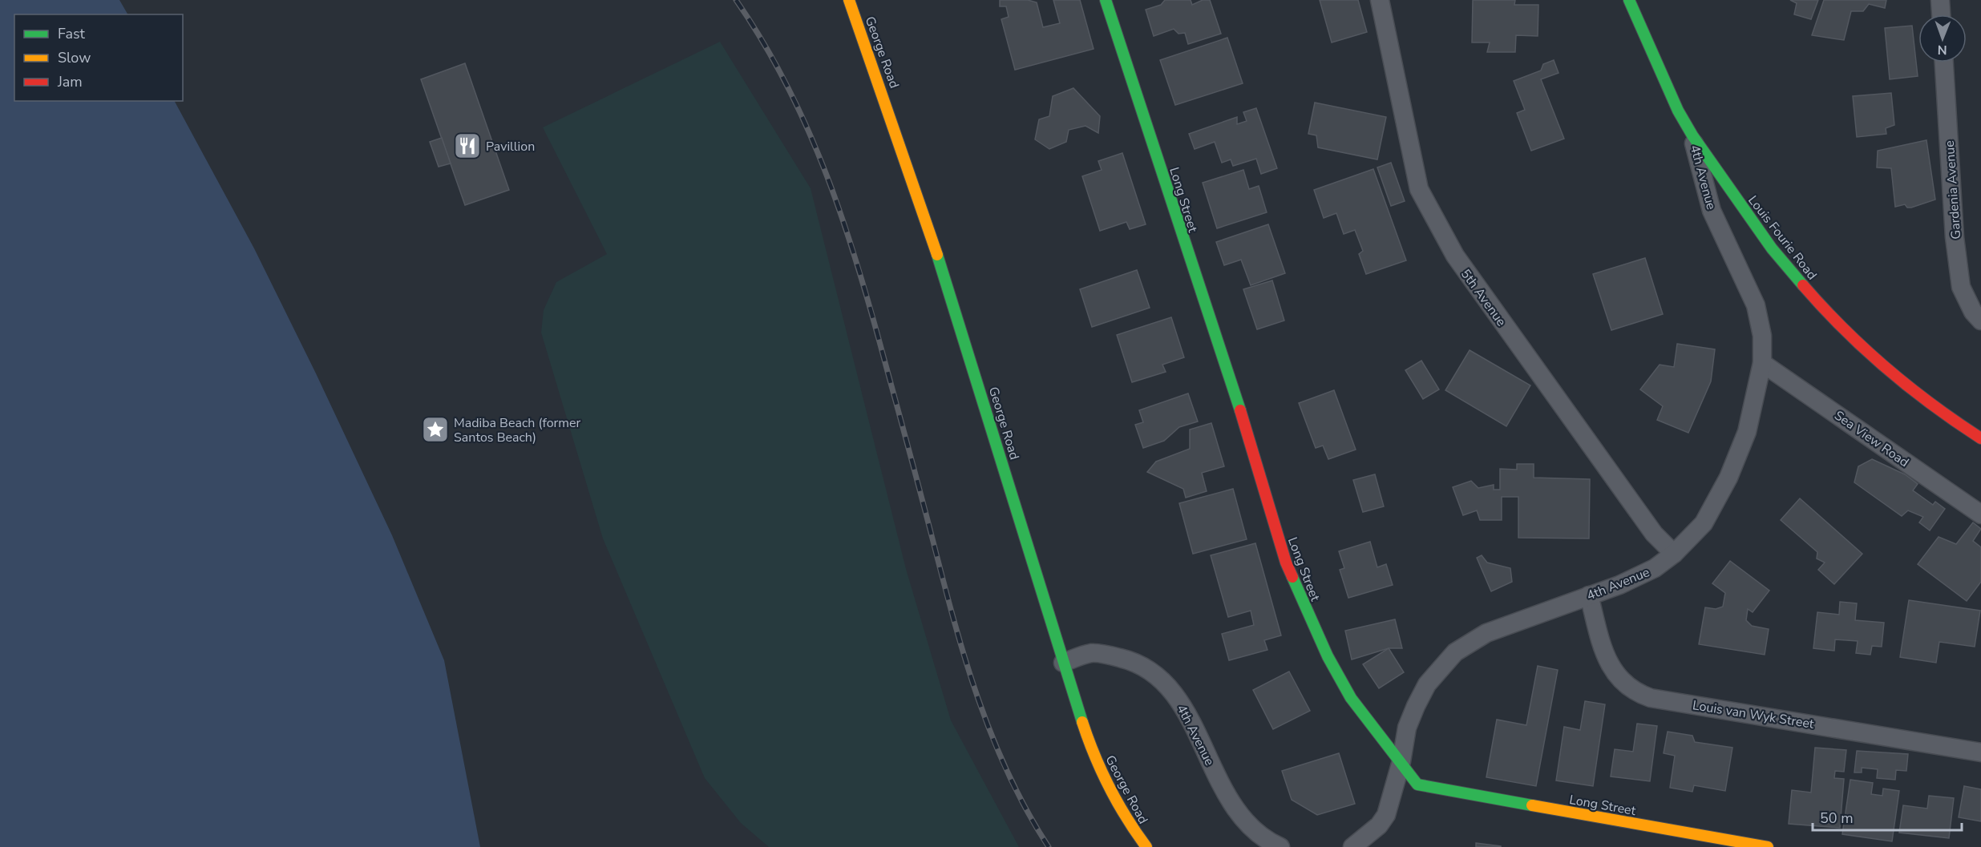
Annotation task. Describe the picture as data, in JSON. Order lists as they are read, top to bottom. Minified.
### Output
{"streets":{"street":["George Road","4th Avenue","Gardenia Avenue","Long Street","Louis Fourie Road","5th Avenue","Sea View Road","Louis van Wyk Street"]},"crossings":[["George Road","4th Avenue"],["4th Avenue","Long Street"],["4th Avenue","Louis Fourie Road"],["4th Avenue","5th Avenue"],["4th Avenue","Sea View Road"],["4th Avenue","Louis van Wyk Street"]],"places":{"restaurant":["Pavillion"],"place":["Madiba Beach (former Santos Beach)"]},"legend":["Fast","Slow","Jam"],"scale_bar":"50 m","north":"bottom"}
